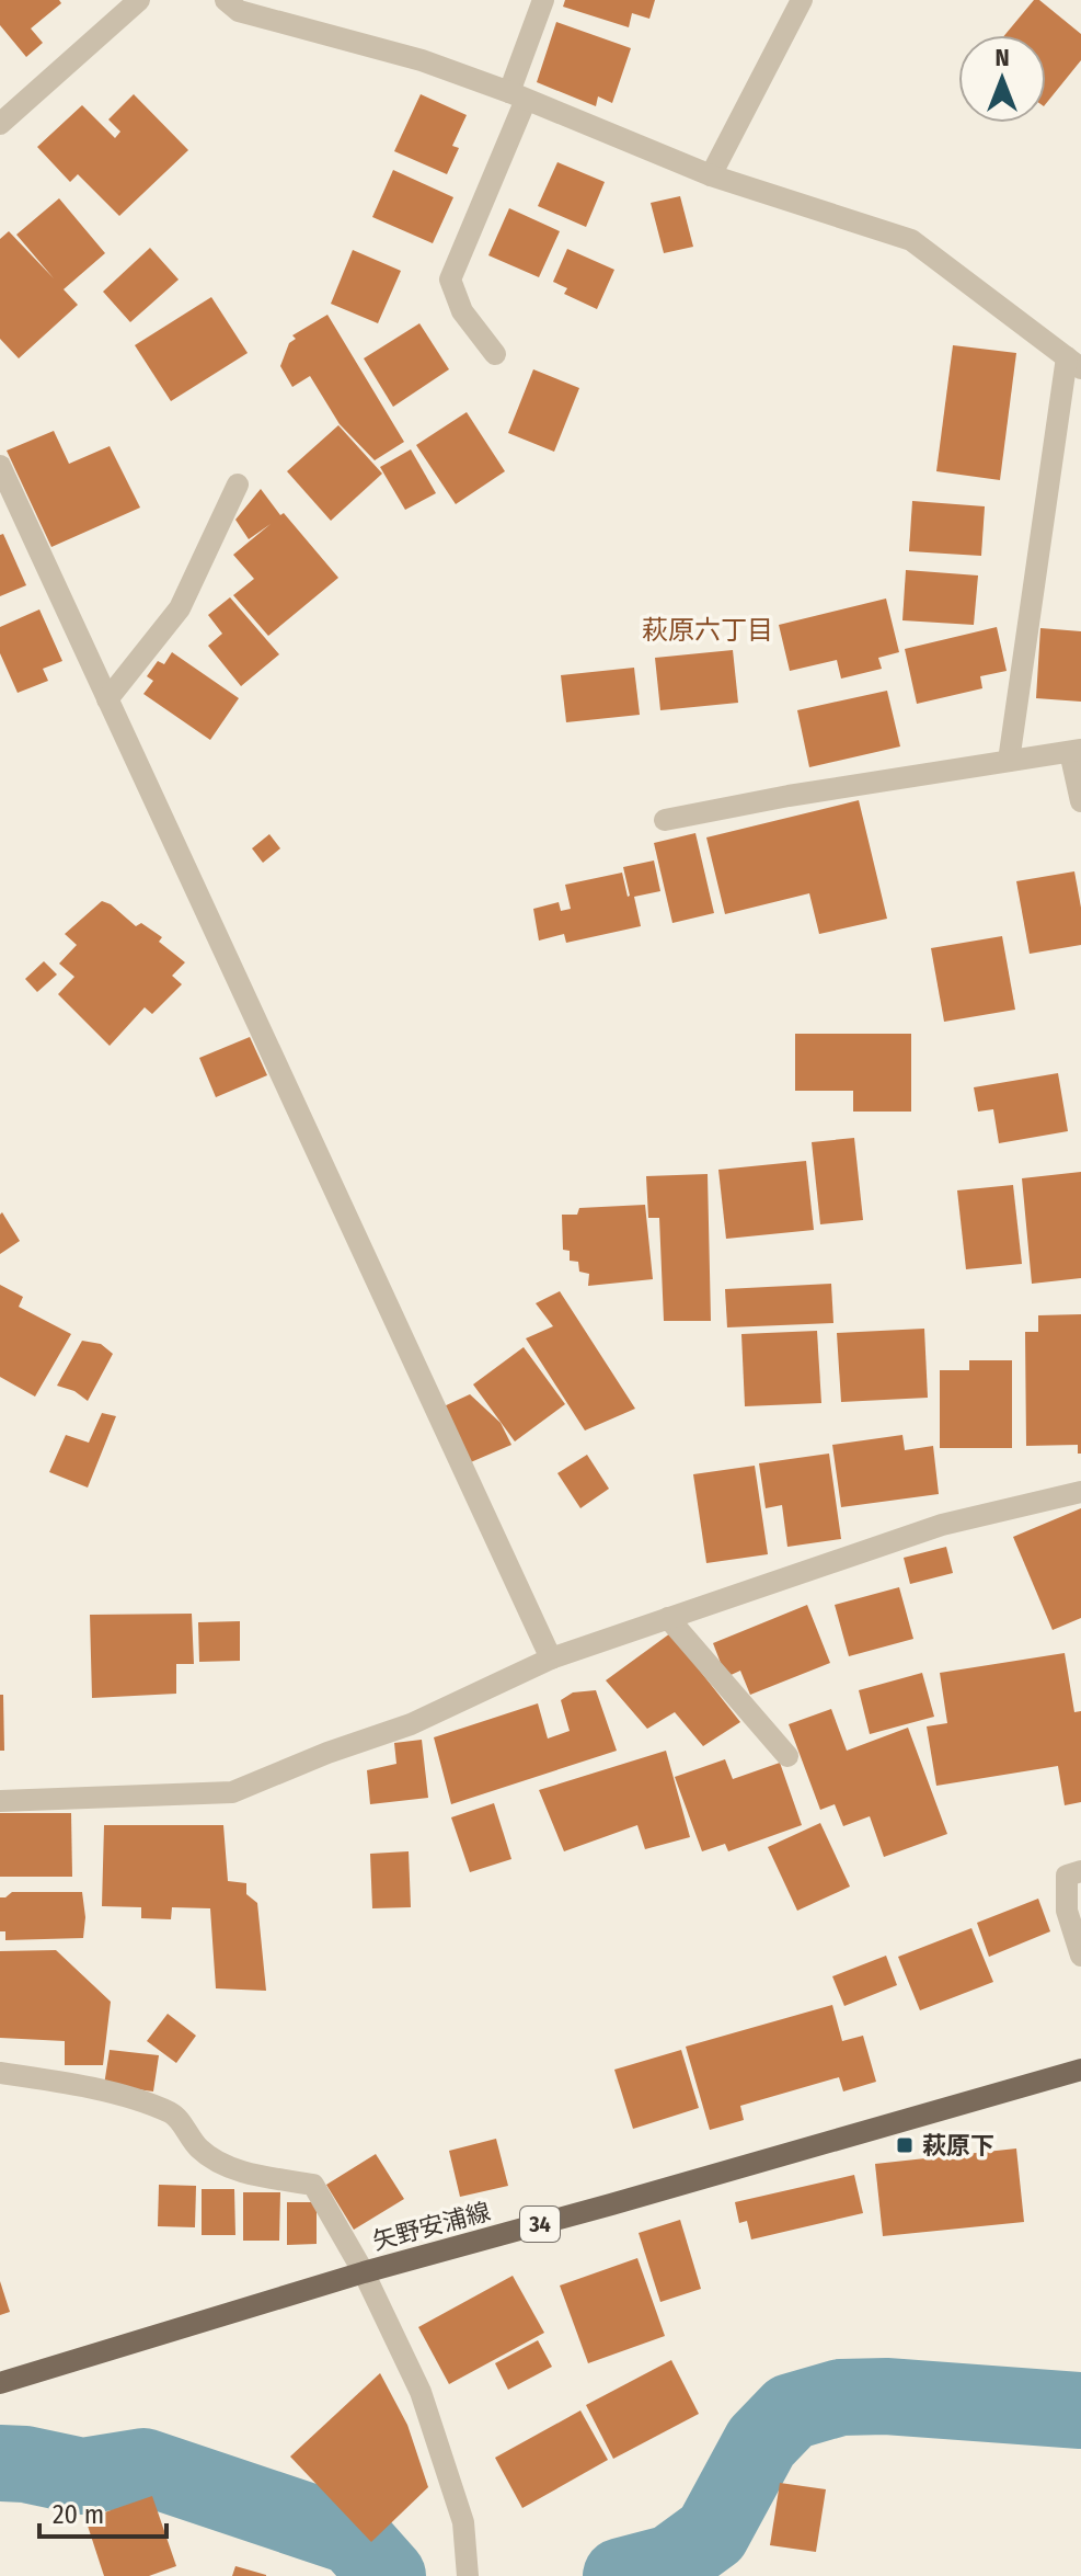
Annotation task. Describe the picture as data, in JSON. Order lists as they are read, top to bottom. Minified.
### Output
{"streets":{"main road":["34","矢野安浦線"]},"districts":["萩原六丁目"],"places":{"transit":["萩原下"]},"scale_bar":"20 m","north":"top"}
